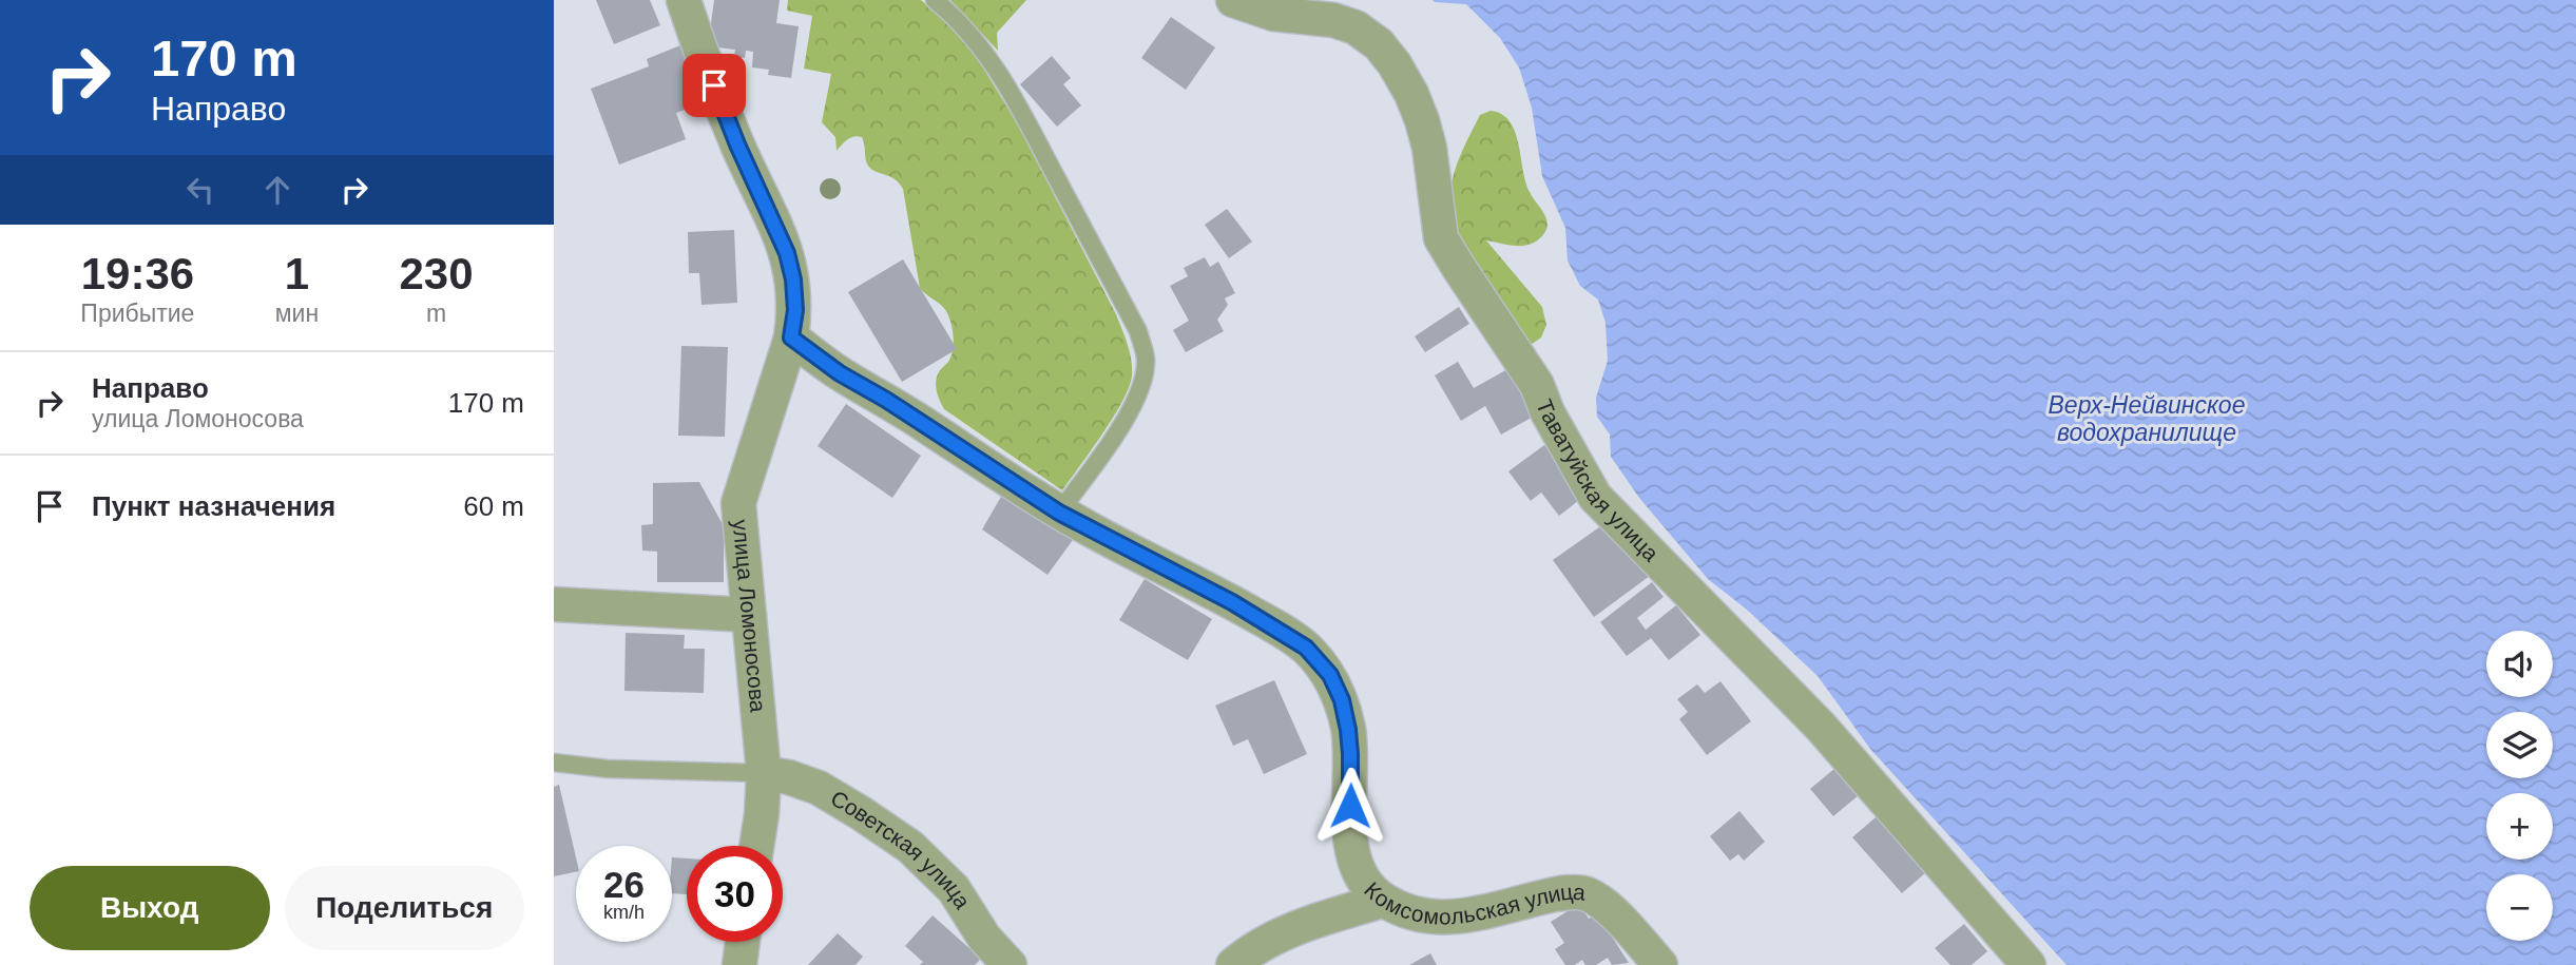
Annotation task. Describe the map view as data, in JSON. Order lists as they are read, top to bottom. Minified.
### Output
{"streets":{"street":["Таватуйская улица","улица Ломоносова","Советская улица","Комсомольская улица"]},"crossings":[["улица Ломоносова","Советская улица"],["улица Ломоносова","Комсомольская улица"]],"water":["Верх-Нейвинское водохранилище"],"page":{"turn":["170 m","Направо"],"eta":["19:36","Прибытие","1","мин","230","m"],"list":[{"name":"Направо","note":"улица Ломоносова","value":"170 m"},{"name":"Пункт назначения","value":"60 m"}],"map_buttons":["+","−"],"speed":"26 km/h","limit":"30","buttons":["Выход","Поделиться"]}}
